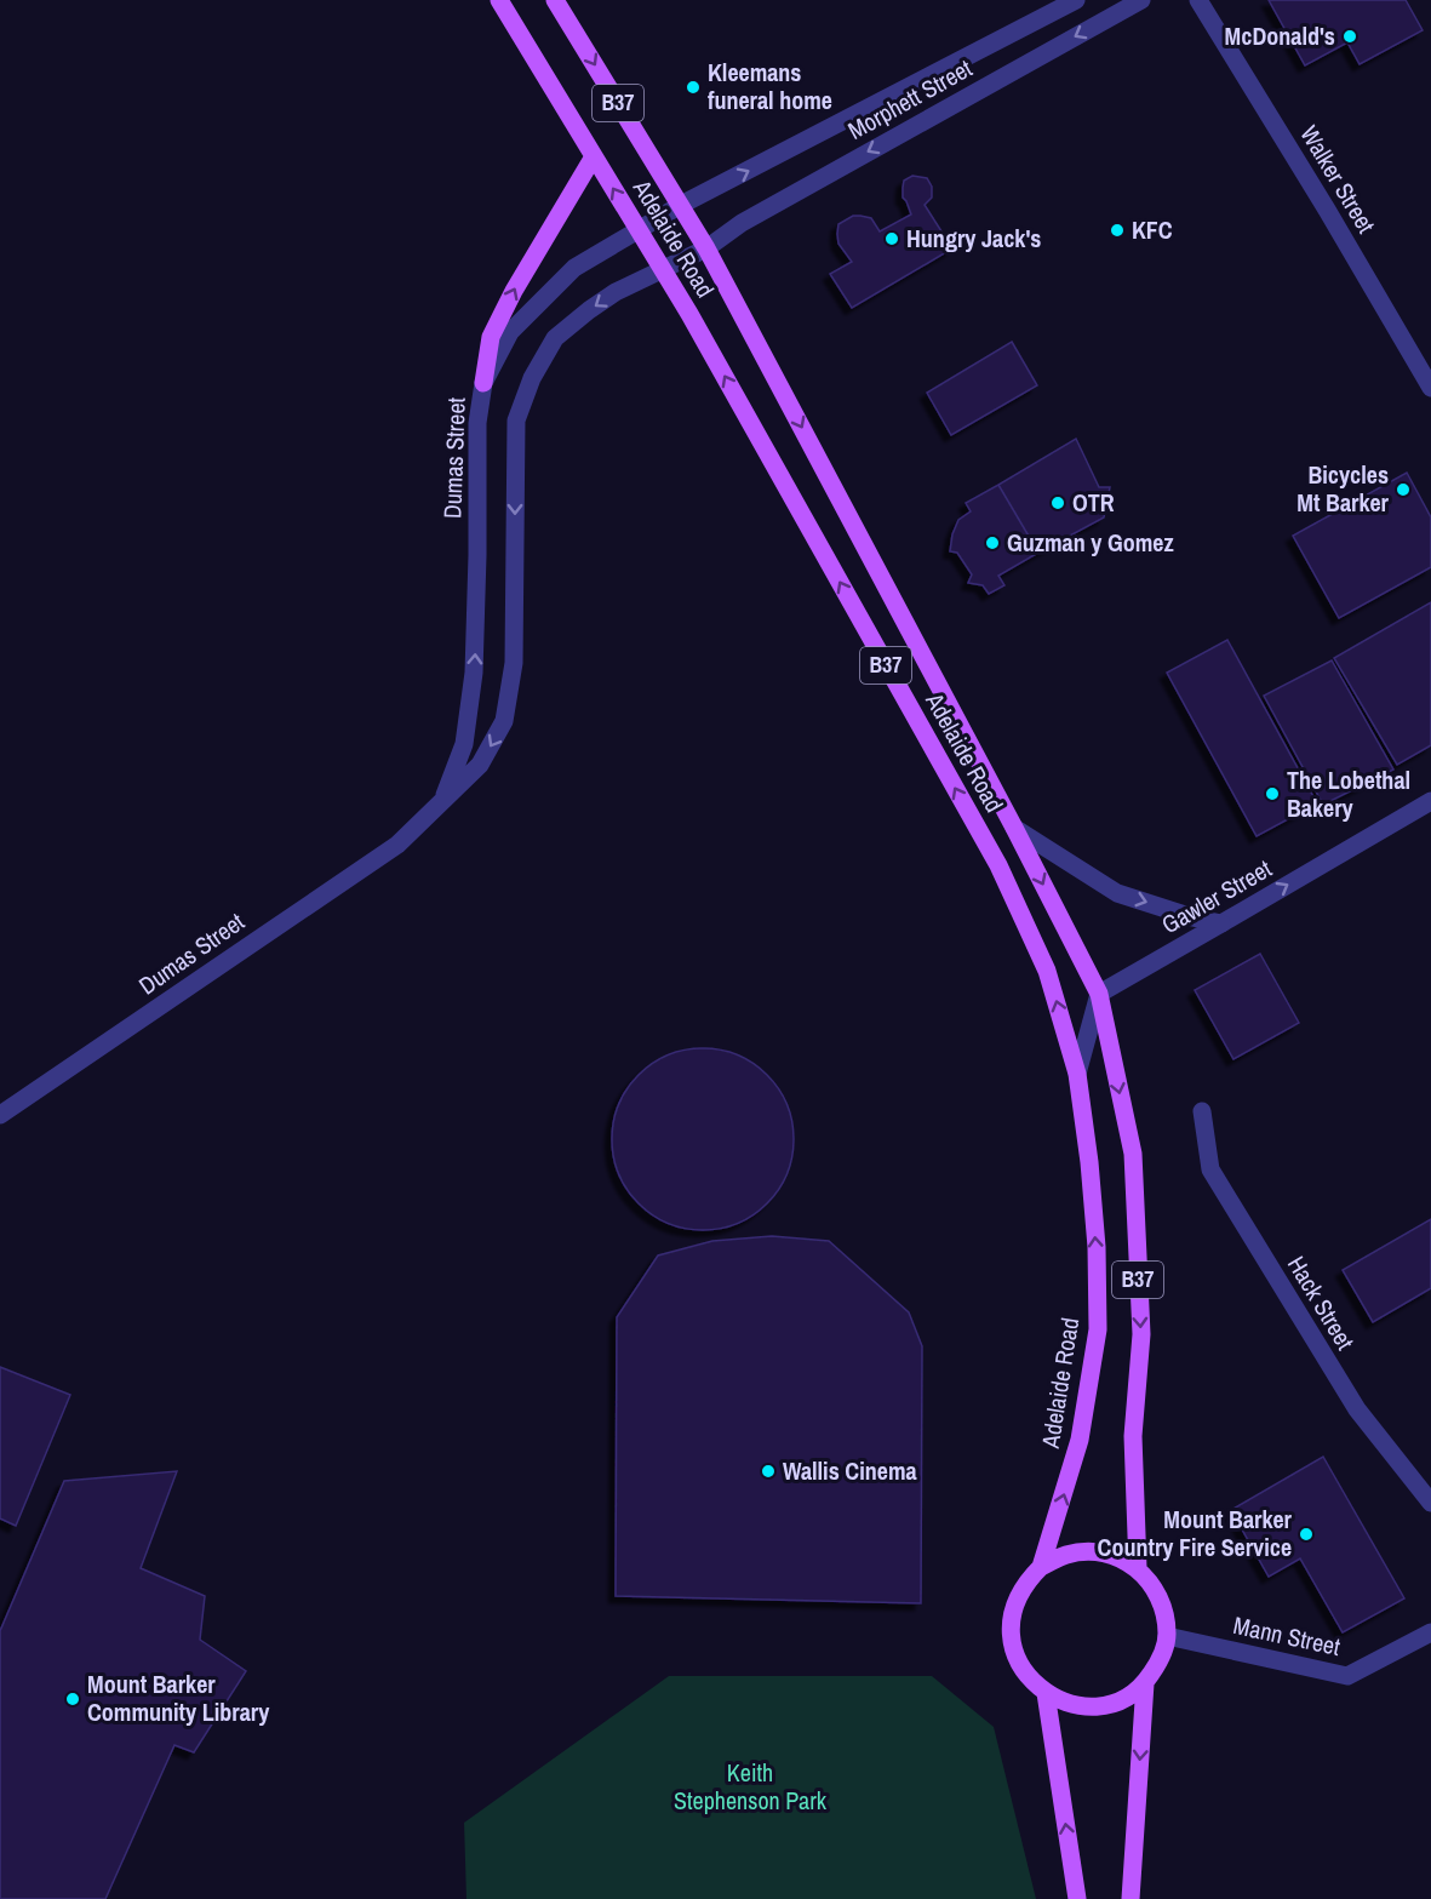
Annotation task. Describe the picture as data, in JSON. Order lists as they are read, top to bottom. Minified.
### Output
{"streets":{"main road":["B37","Adelaide Road"],"street":["Morphett Street","Walker Street","Dumas Street","Gawler Street","Hack Street","Mann Street"]},"crossings":[["Morphett Street","Adelaide Road"],["Morphett Street","Dumas Street"],["B37","Adelaide Road"],["B37","Mann Street"],["Adelaide Road","Dumas Street"],["Adelaide Road","Gawler Street"],["Adelaide Road","Mann Street"]],"one_way":["Gawler Street"],"parks":["Keith Stephenson Park"],"places":["McDonald's","Kleemans funeral home","KFC","Hungry Jack's","Bicycles Mt Barker","OTR","Guzman y Gomez","The Lobethal Bakery","Wallis Cinema","Mount Barker Country Fire Service","Mount Barker Community Library"]}
